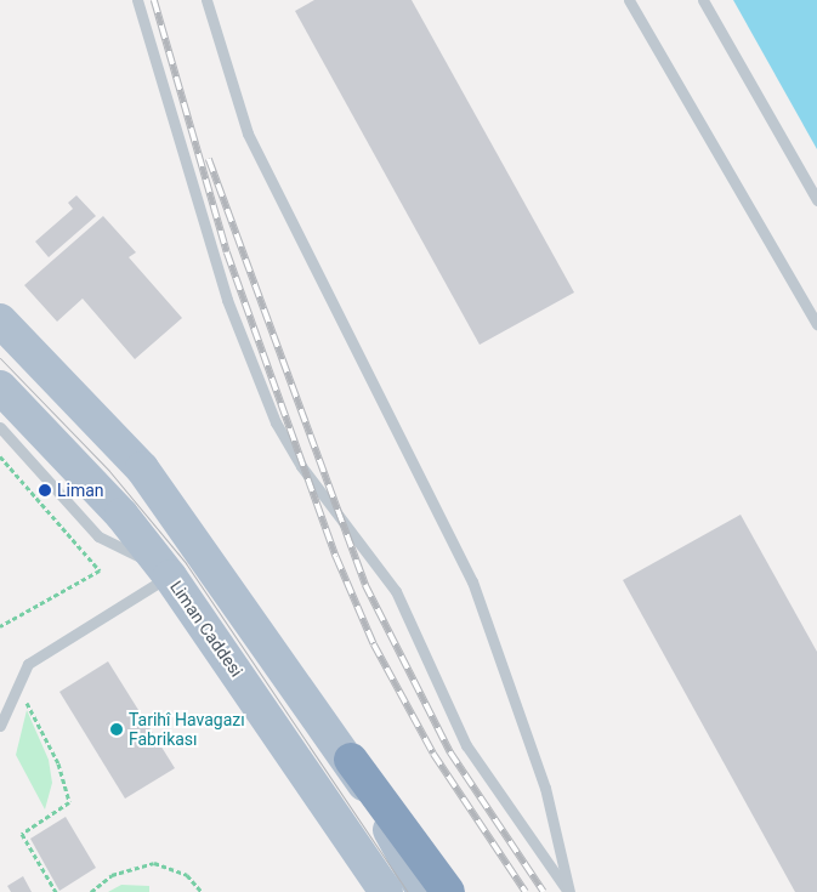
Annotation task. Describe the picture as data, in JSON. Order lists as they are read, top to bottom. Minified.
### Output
{"streets":{"main road":["Liman Caddesi"]},"places":["Liman","Tarihî Havagazı Fabrikası"]}
